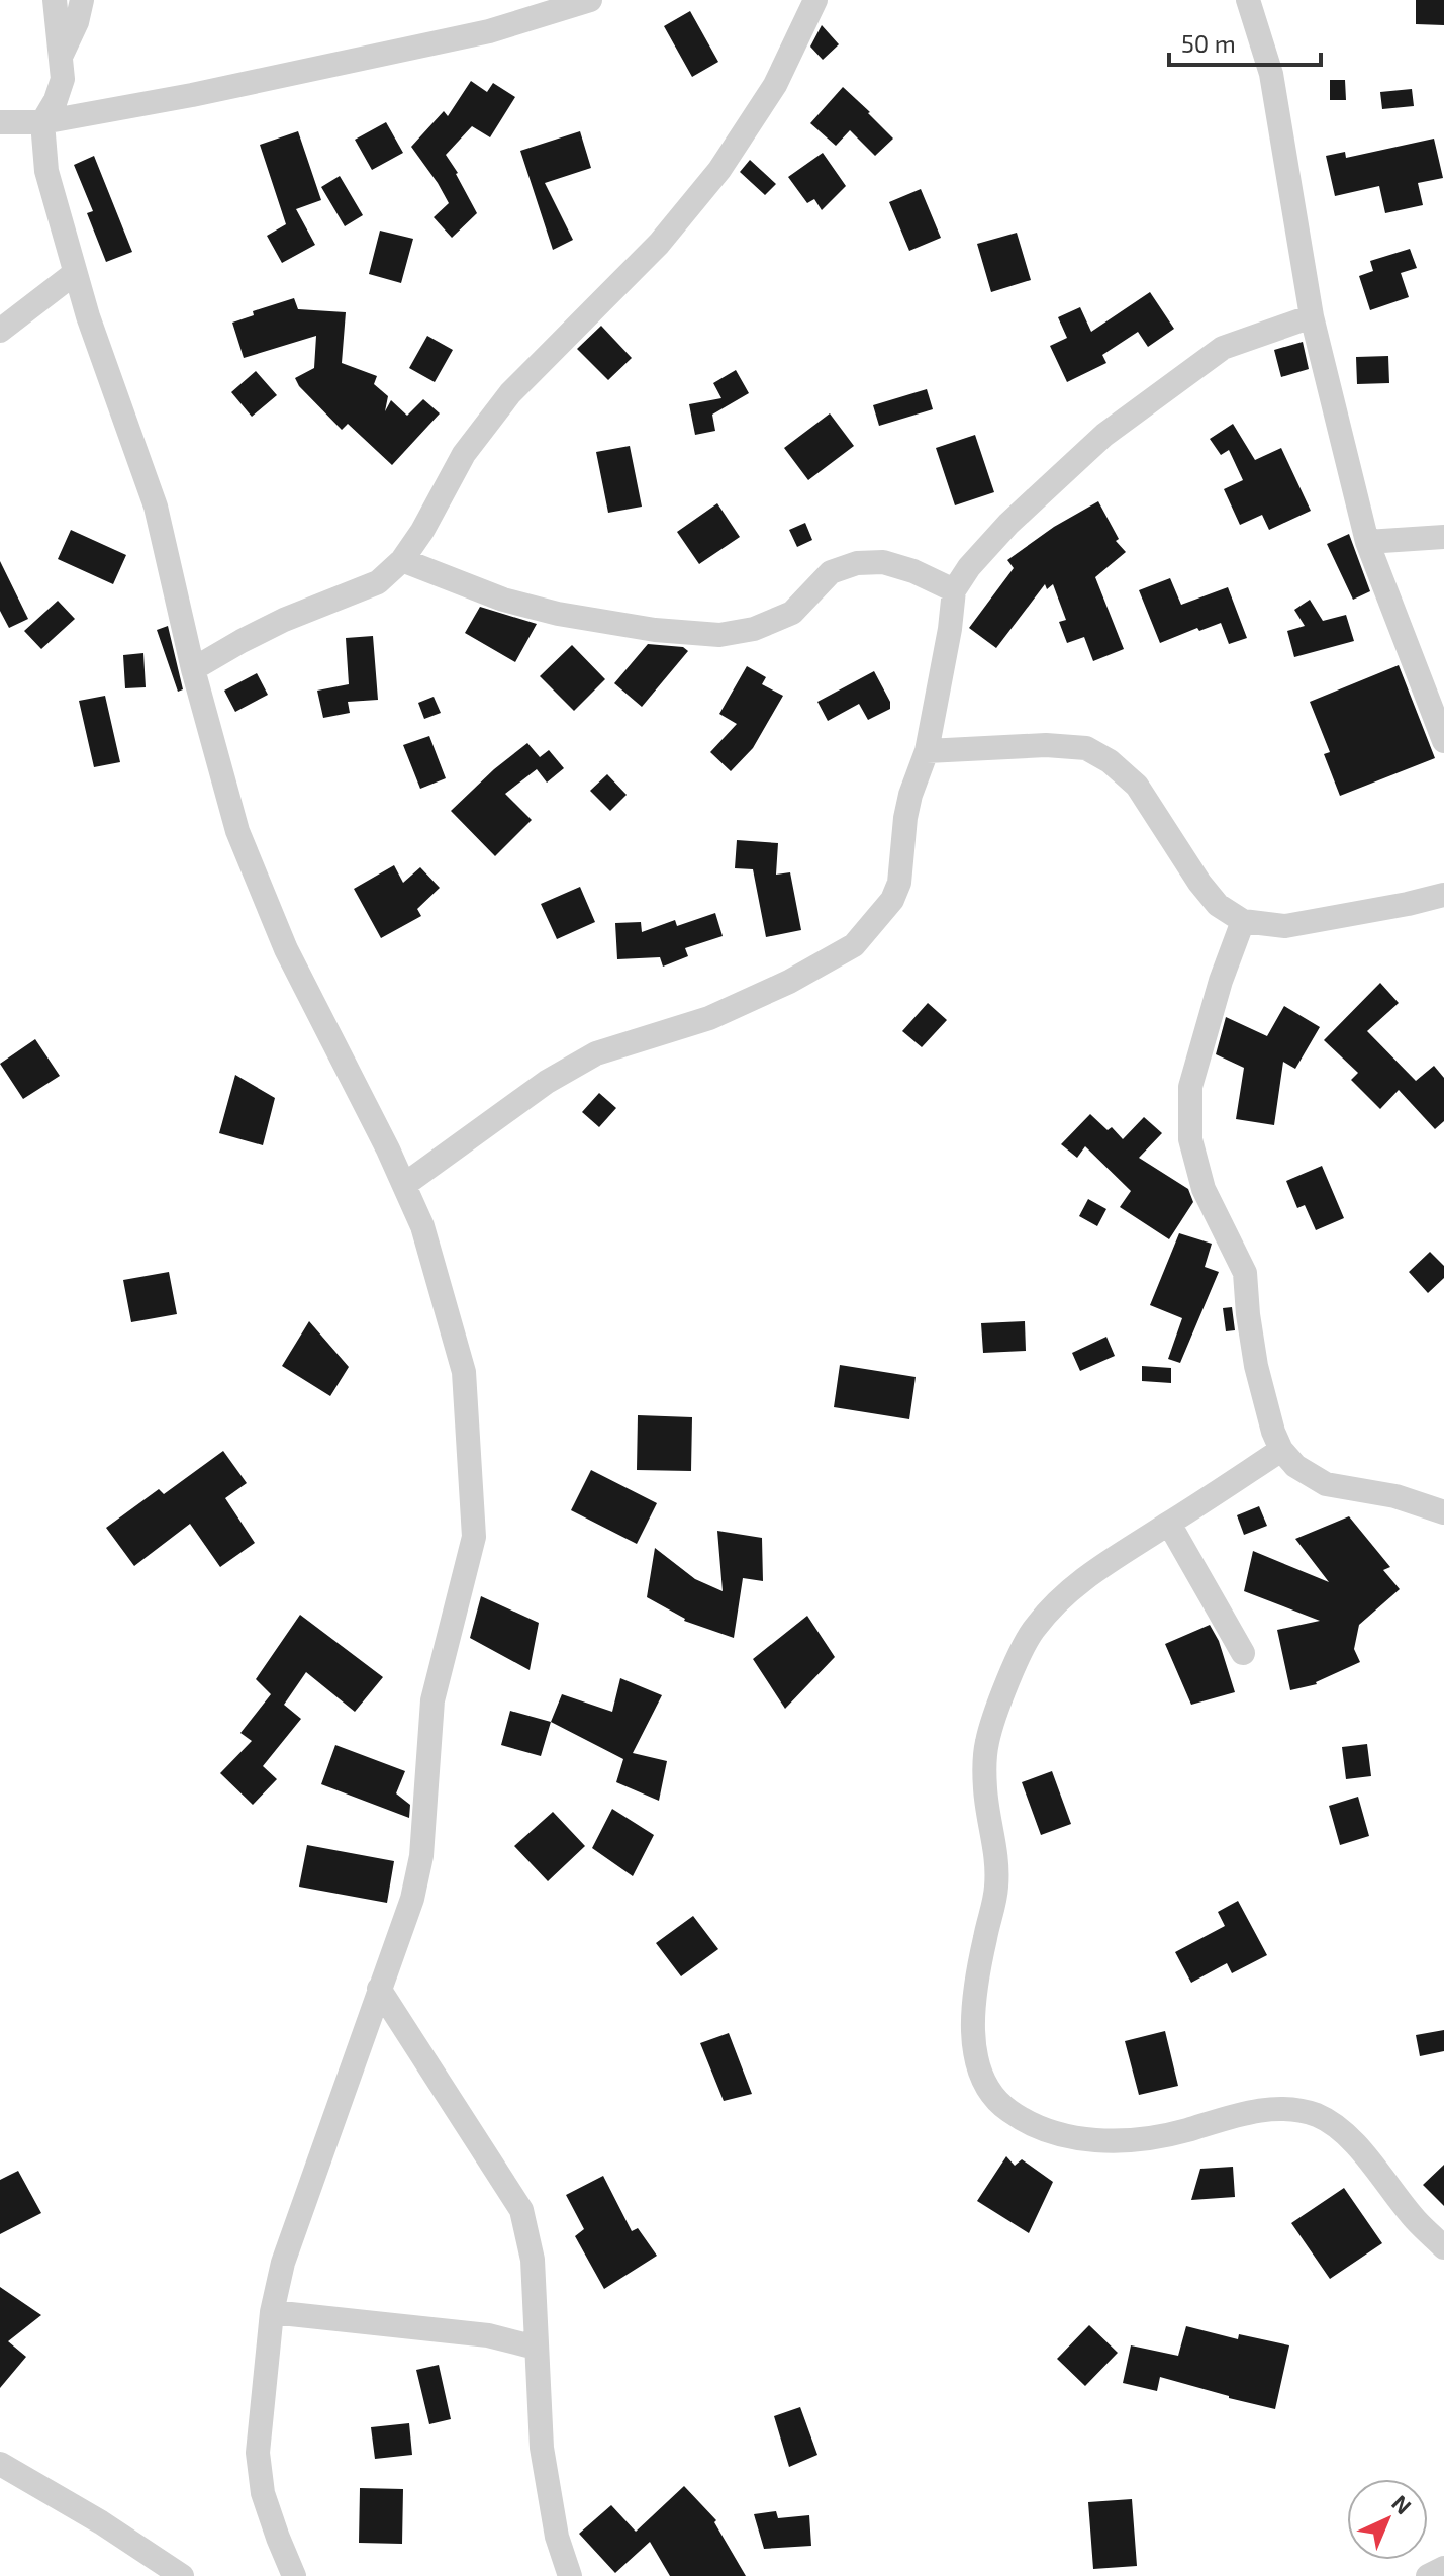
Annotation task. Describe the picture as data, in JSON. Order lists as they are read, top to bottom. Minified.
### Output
{"scale_bar":"50 m","north":"top right"}
